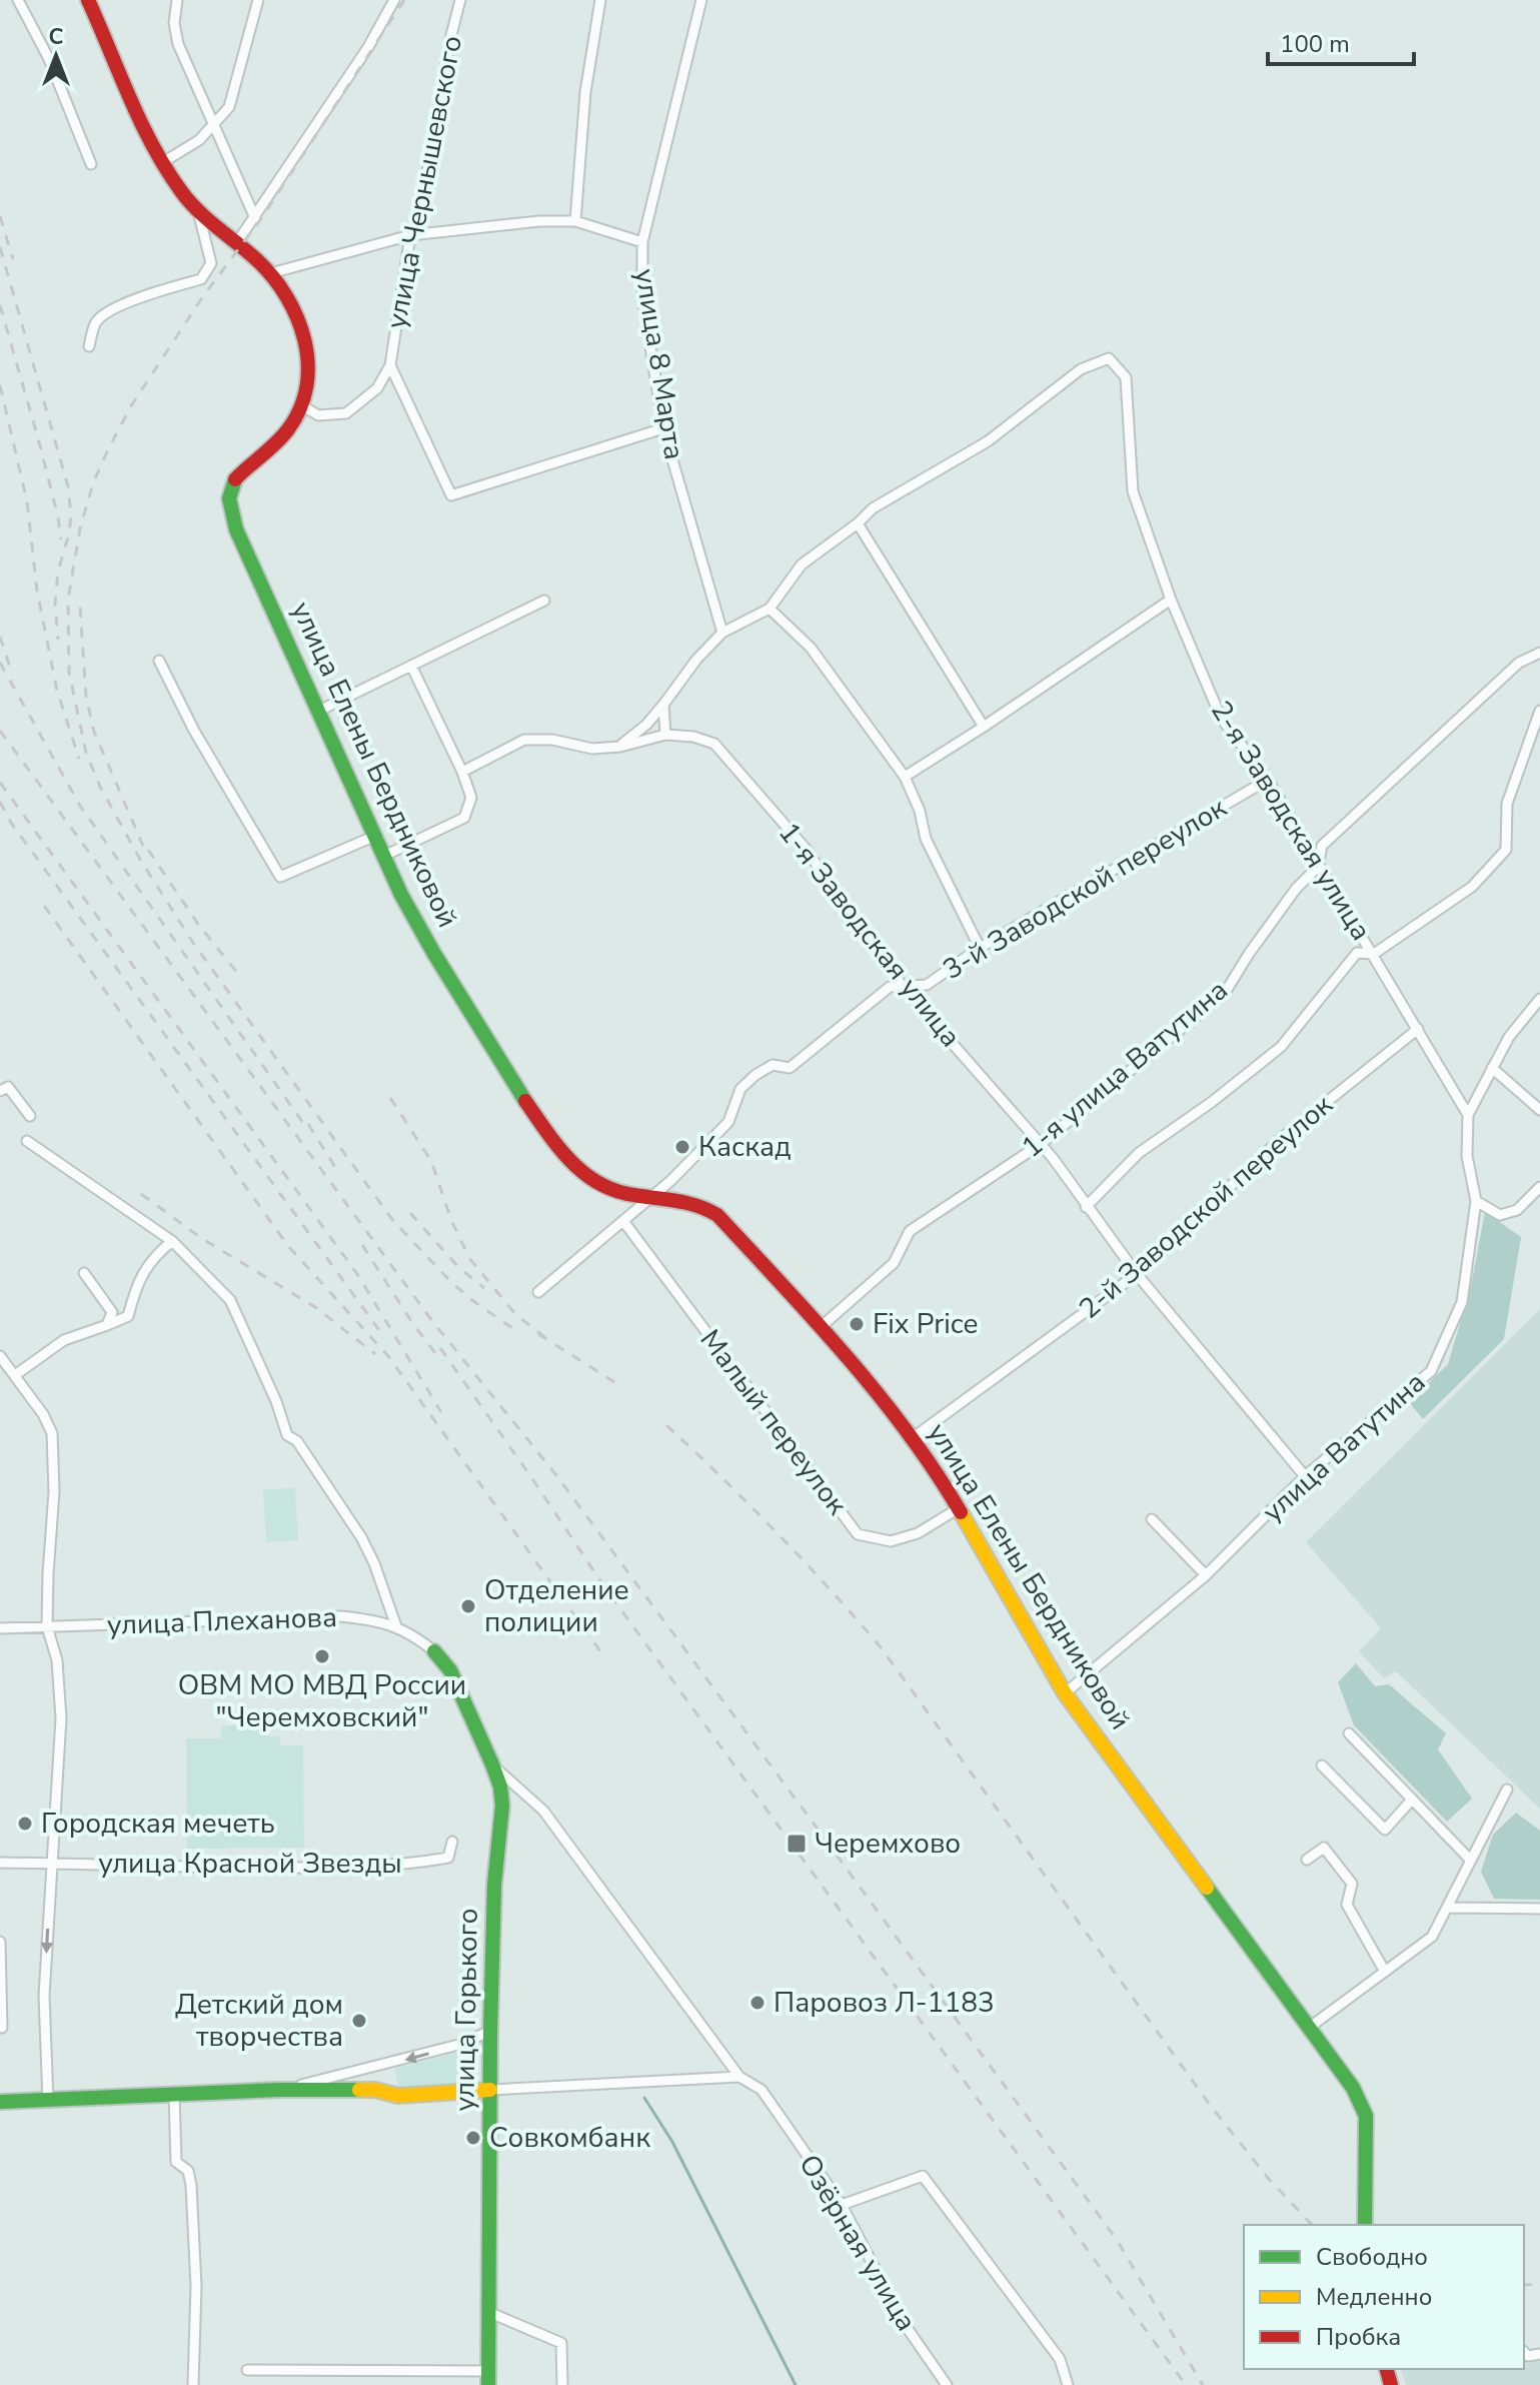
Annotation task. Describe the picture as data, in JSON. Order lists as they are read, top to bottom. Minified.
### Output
{"streets":{"street":["улица Чернышевского","улица 8 Марта","улица Елены Бердниковой","2-я Заводская улица","3-й Заводской переулок","1-я Заводская улица","1-я улица Ватутина","2-й Заводской переулок","Малый переулок","улица Ватутина","улица Плеханова","улица Красной Звезды","улица Горького","Озёрная улица"]},"crossings":[["улица Чернышевского","улица 8 Марта"],["улица Чернышевского","улица Елены Бердниковой"],["улица Елены Бердниковой","3-й Заводской переулок"],["улица Елены Бердниковой","1-я улица Ватутина"],["улица Елены Бердниковой","2-й Заводской переулок"],["улица Елены Бердниковой","Малый переулок"],["улица Елены Бердниковой","улица Ватутина"],["2-я Заводская улица","3-й Заводской переулок"],["2-я Заводская улица","1-я улица Ватутина"],["2-я Заводская улица","2-й Заводской переулок"],["2-я Заводская улица","улица Ватутина"],["3-й Заводской переулок","1-я Заводская улица"],["3-й Заводской переулок","Малый переулок"],["1-я Заводская улица","1-я улица Ватутина"],["1-я Заводская улица","2-й Заводской переулок"],["1-я Заводская улица","улица Ватутина"],["улица Плеханова","улица Горького"],["улица Горького","Озёрная улица"]],"places":{"other":["Каскад","Fix Price","Отделение полиции","ОВМ МО МВД России \"Черемховский\"","Городская мечеть","Паровоз Л-1183","Детский дом творчества","Совкомбанк"],"transit":["Черемхово"]},"legend":["Свободно","Медленно","Пробка"],"scale_bar":"100 m","north":"top"}
